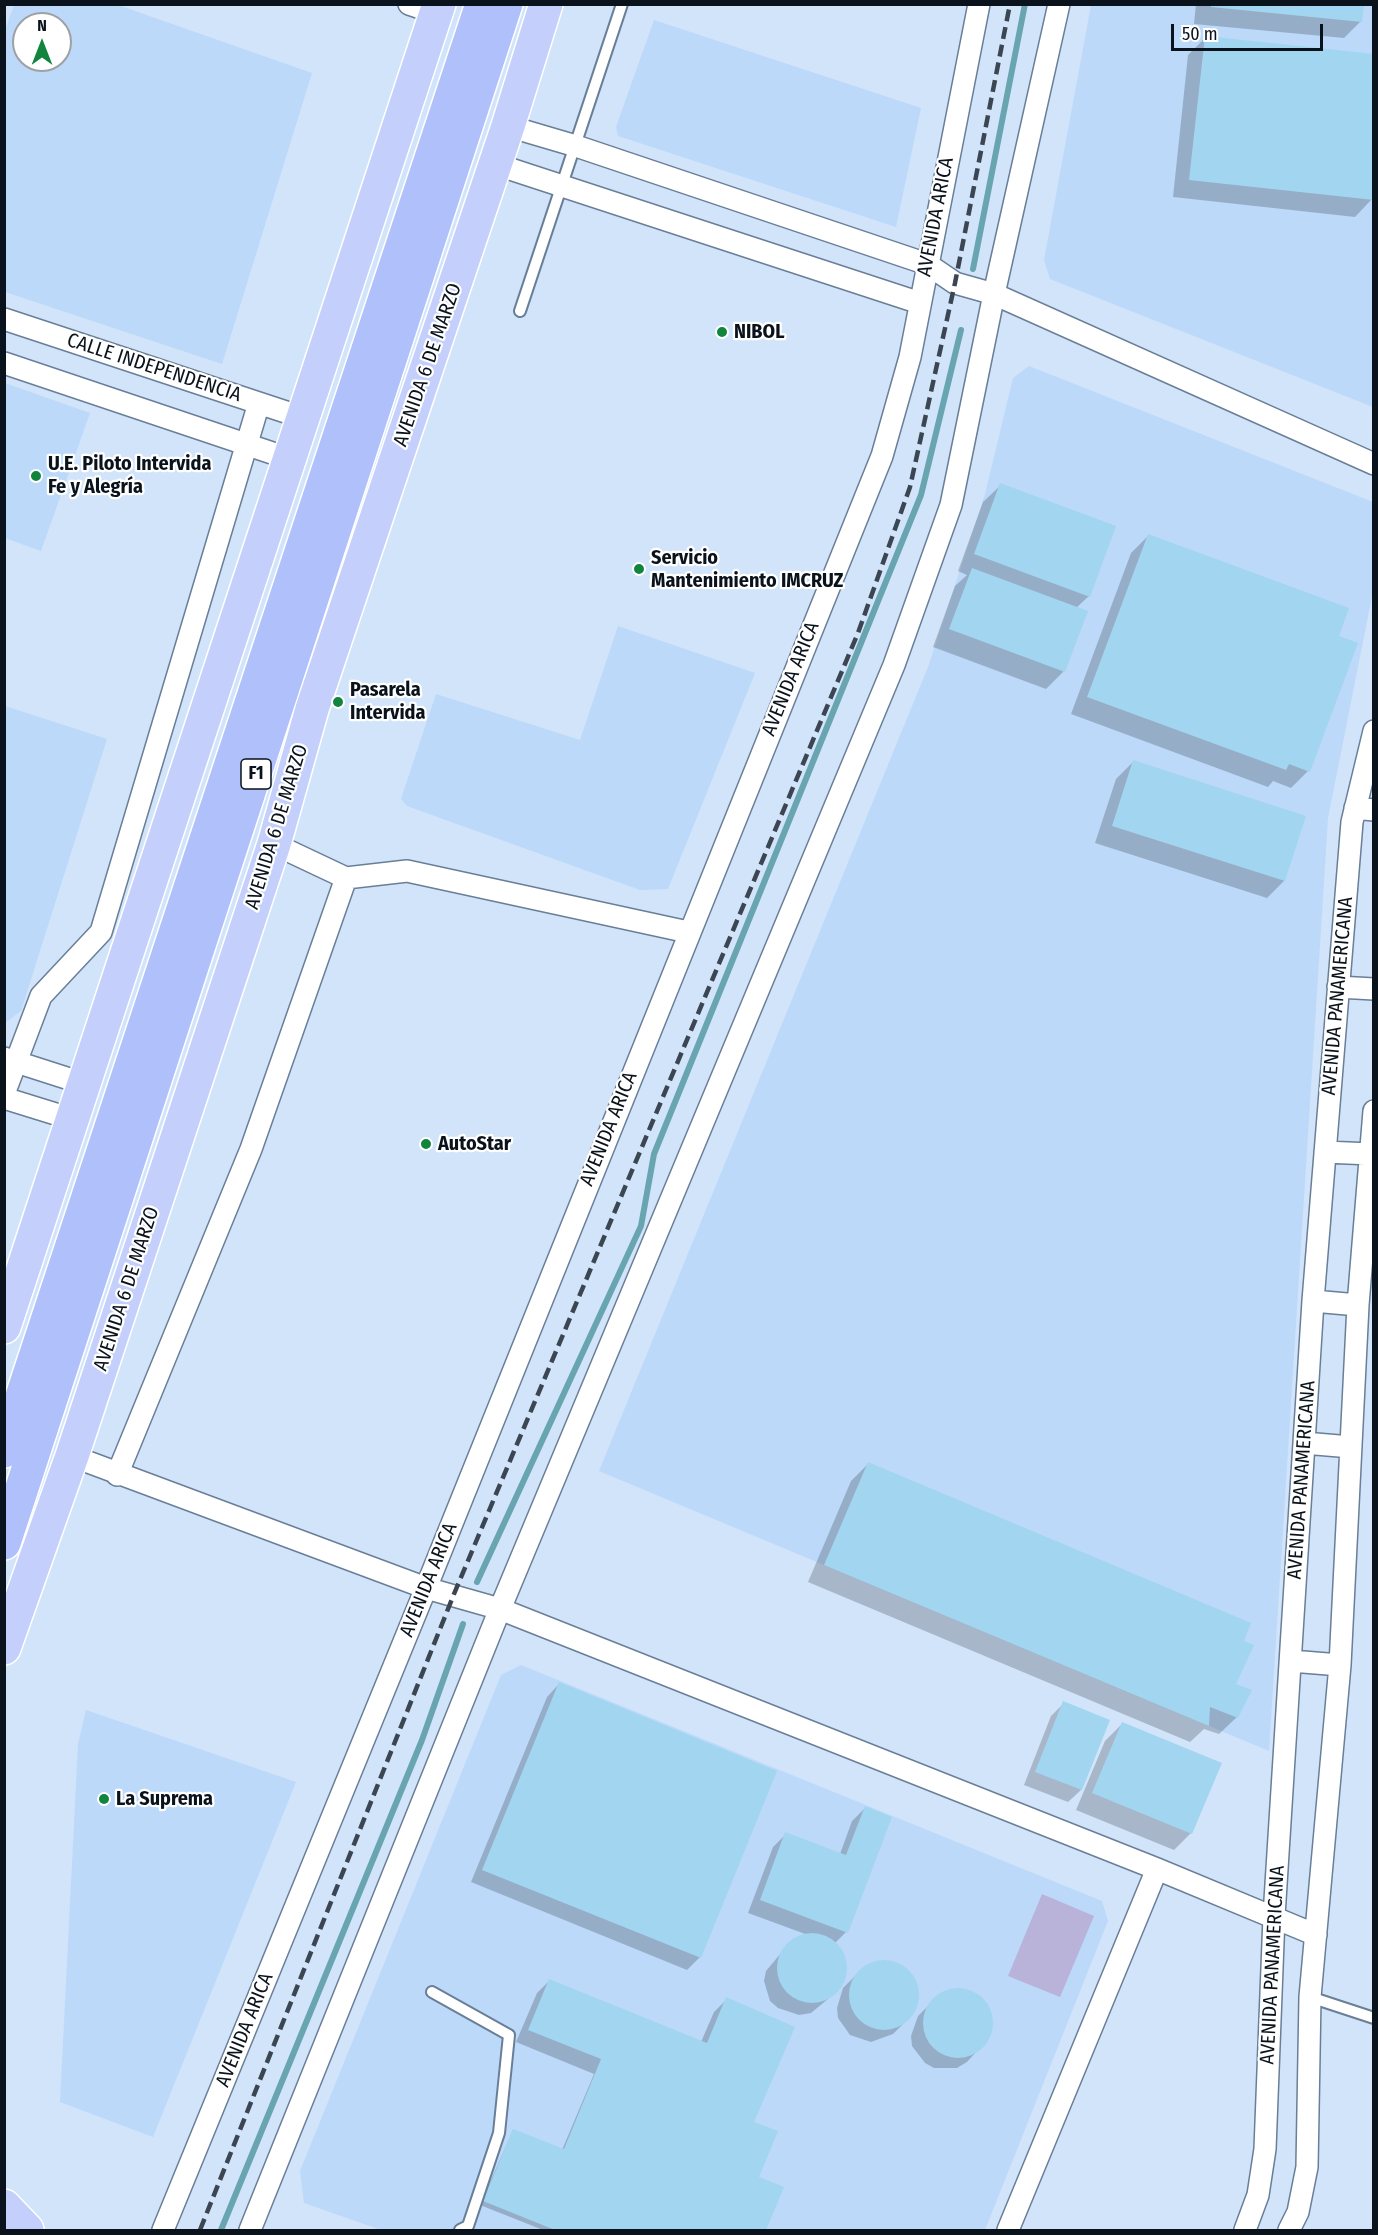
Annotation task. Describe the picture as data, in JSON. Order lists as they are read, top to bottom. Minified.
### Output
{"streets":{"highway":["AVENIDA 6 DE MARZO","F1"],"street":["AVENIDA ARICA","CALLE INDEPENDENCIA","AVENIDA PANAMERICANA"]},"places":["NIBOL","U.E. Piloto Intervida Fe y Alegría","Servicio Mantenimiento IMCRUZ","Pasarela Intervida","AutoStar","La Suprema"],"scale_bar":"50 m","north":"top"}
